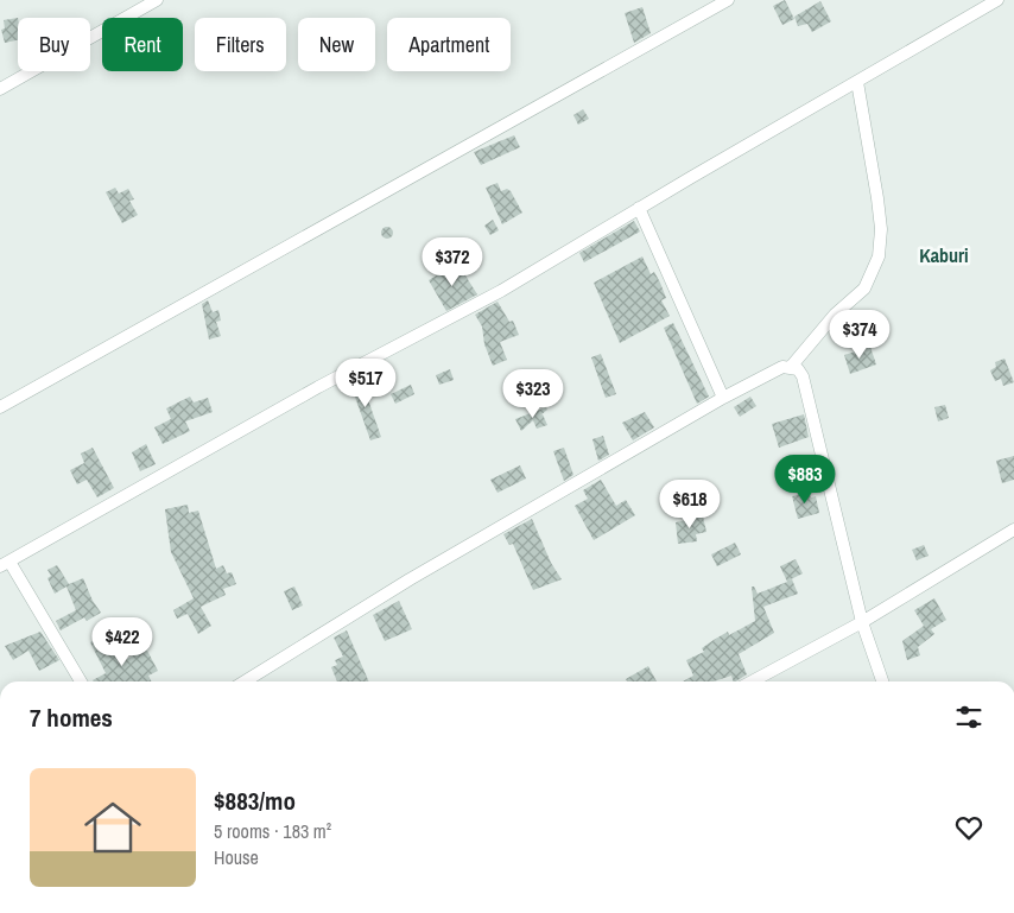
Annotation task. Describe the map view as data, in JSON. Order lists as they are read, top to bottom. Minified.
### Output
{"districts":["Kaburi"],"page":{"chip":["Buy","Rent","Filters","New","Apartment"],"price":["$372","$374","$517","$323","$883","$618","$422"],"heading":"7 homes","list":[{"name":"$883/mo","note":"5 rooms · 183 m² · House"}]}}
